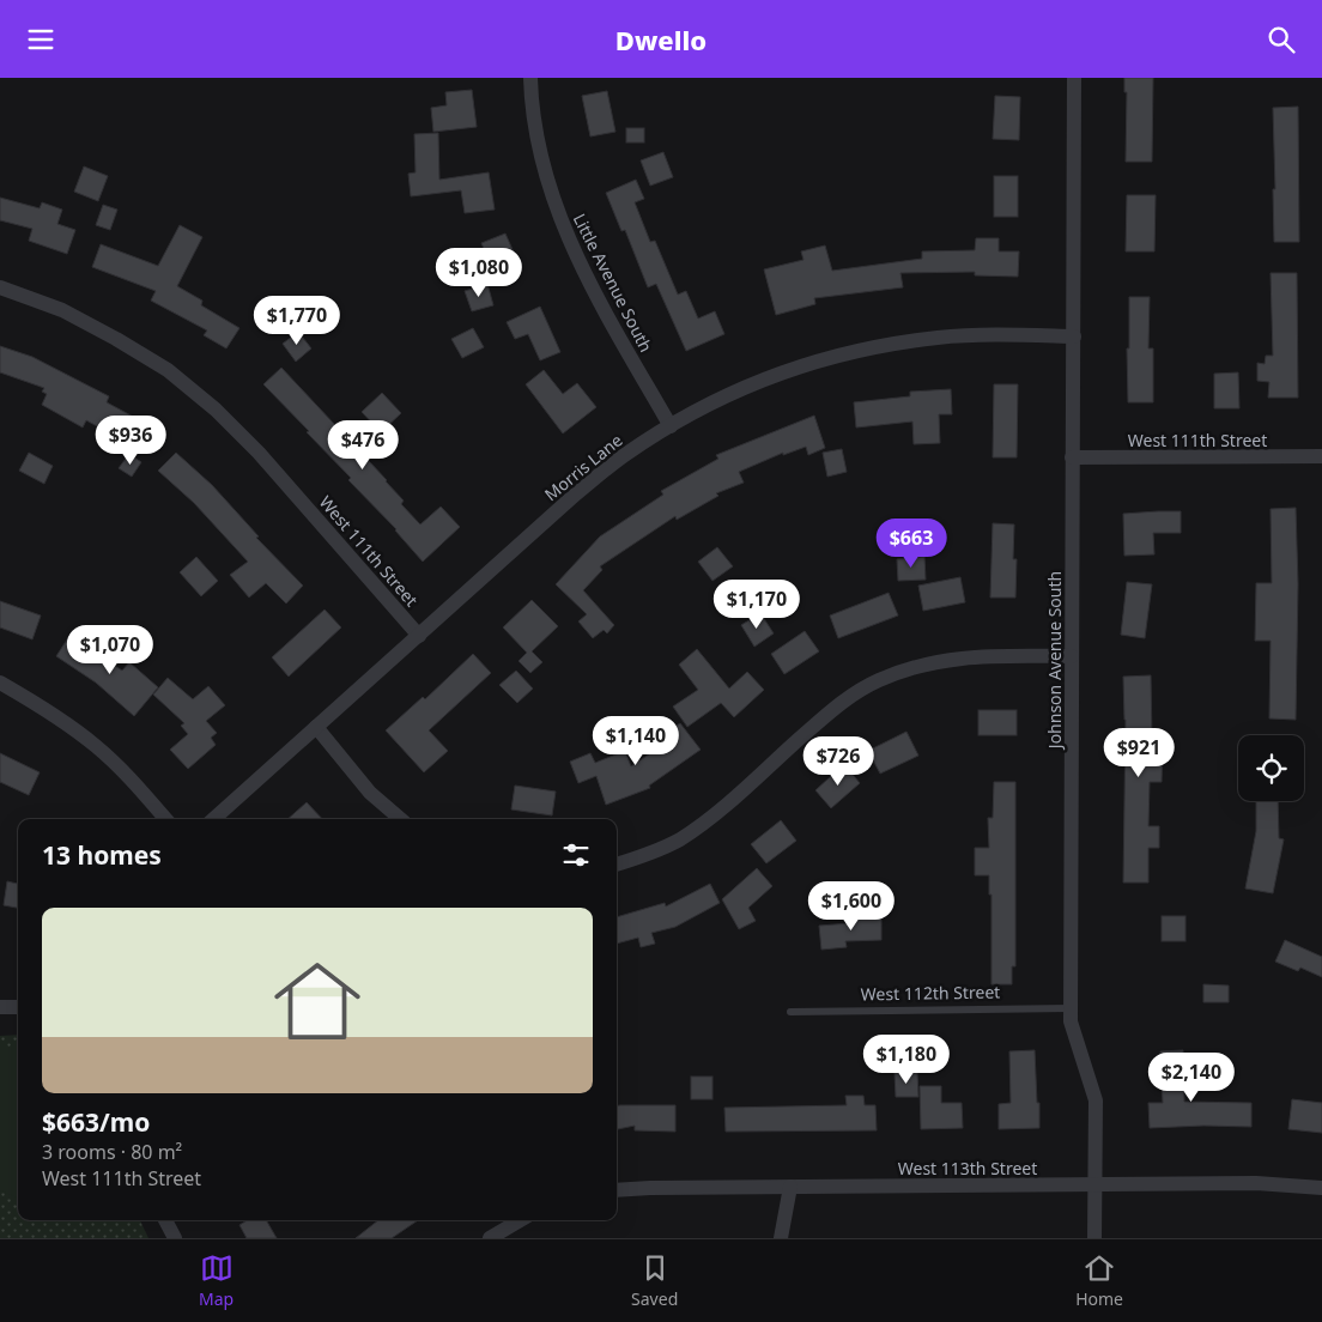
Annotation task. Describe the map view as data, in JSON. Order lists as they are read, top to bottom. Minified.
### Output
{"streets":{"street":["Little Avenue South","West 111th Street","Morris Lane","Johnson Avenue South","West 113th Street"],"lane":["West 112th Street"]},"crossings":[["Little Avenue South","Morris Lane"],["West 111th Street","Morris Lane"],["West 111th Street","Johnson Avenue South"],["Morris Lane","Johnson Avenue South"],["Johnson Avenue South","West 112th Street"],["Johnson Avenue South","West 113th Street"]],"page":{"header":"Dwello","price":["$1,080","$1,770","$936","$476","$663","$1,170","$1,070","$1,140","$921","$726","$1,600","$1,180","$2,140"],"heading":"13 homes","list":[{"name":"$663/mo","note":"3 rooms · 80 m² · West 111th Street"}],"tabs":["Map","Saved","Home"]}}
